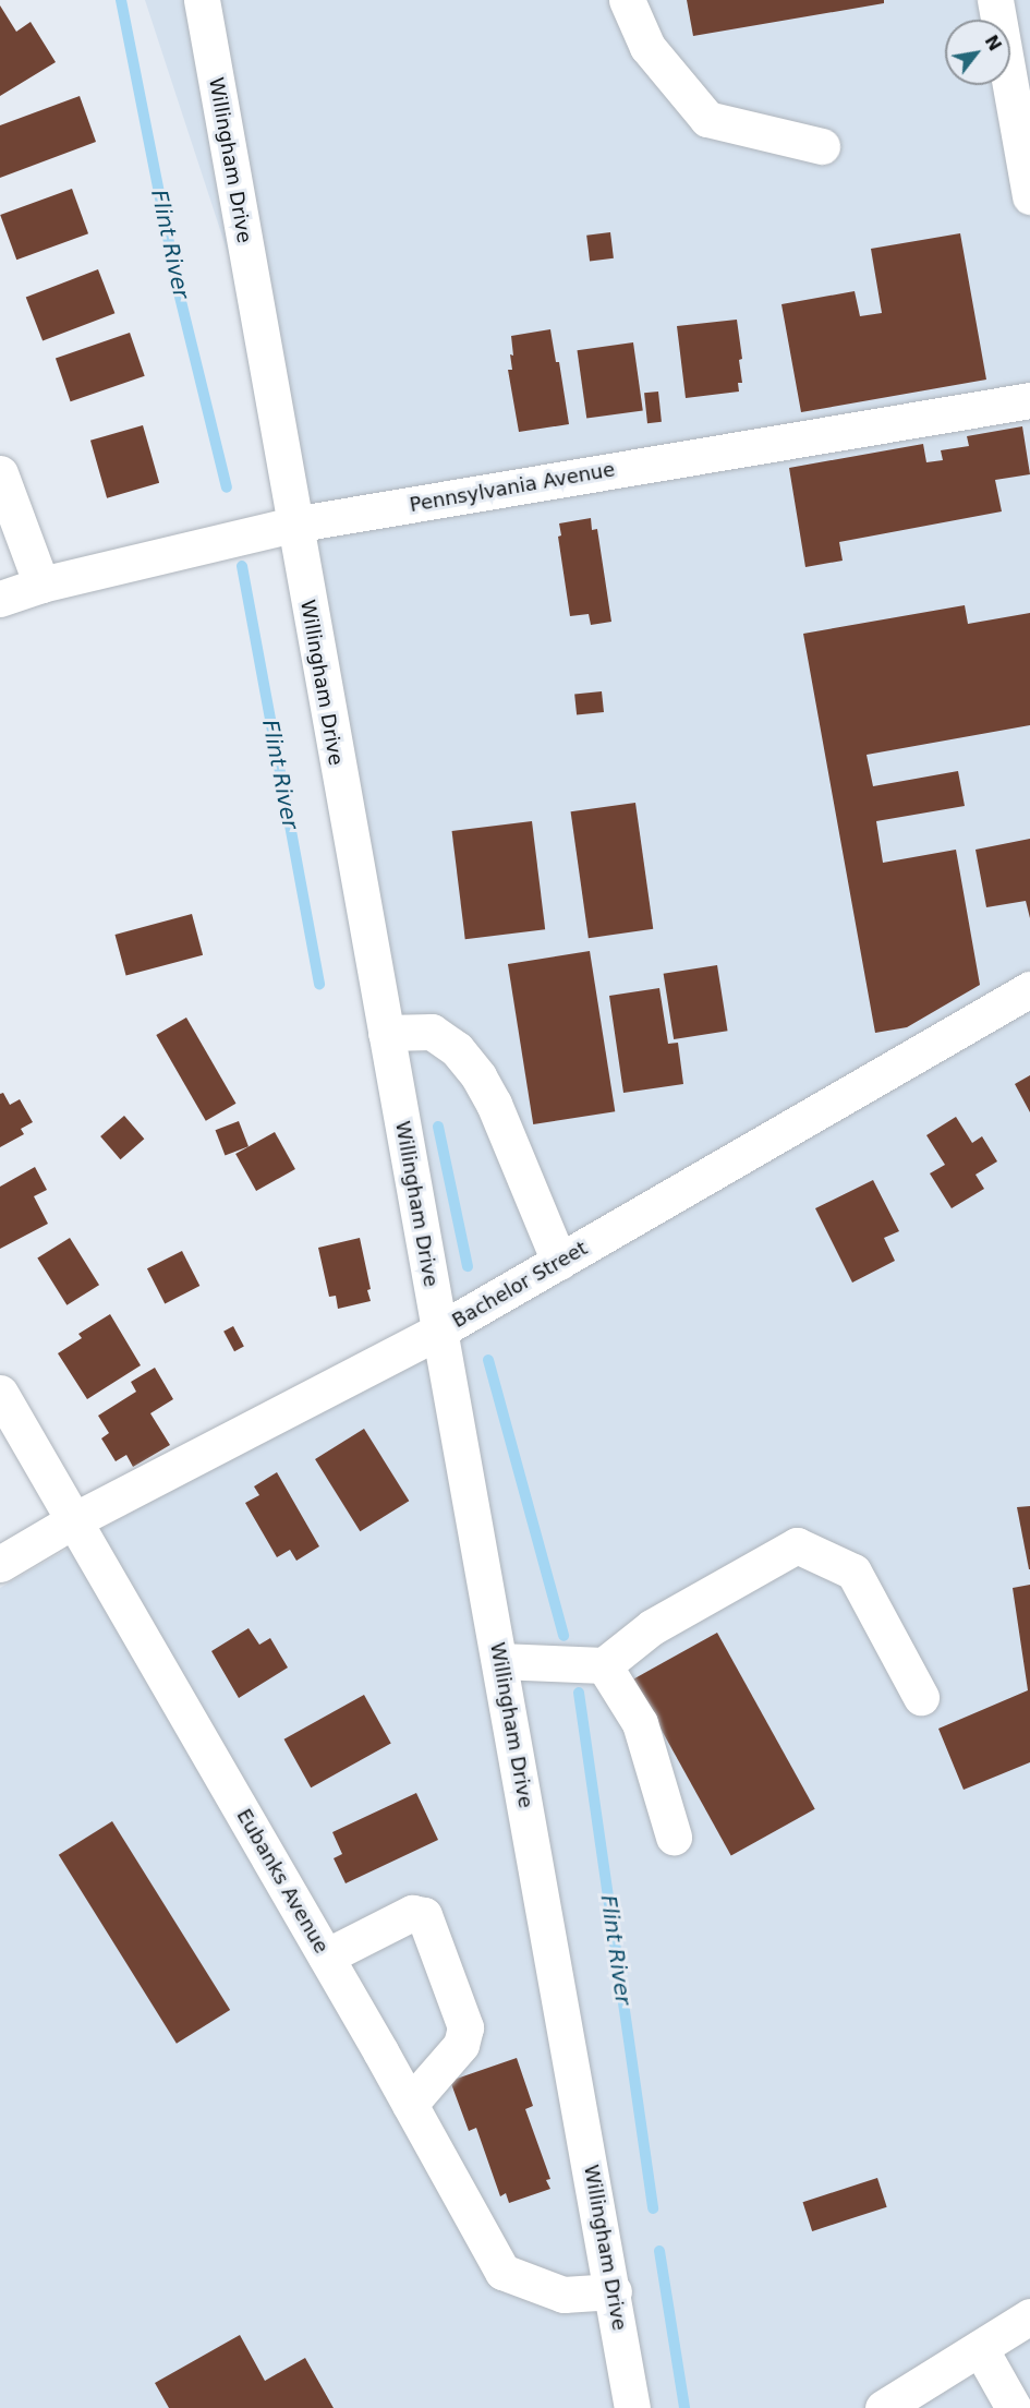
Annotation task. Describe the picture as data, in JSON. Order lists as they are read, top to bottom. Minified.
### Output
{"streets":{"street":["Willingham Drive","Pennsylvania Avenue","Bachelor Street","Eubanks Avenue"]},"crossings":[["Willingham Drive","Pennsylvania Avenue"],["Willingham Drive","Bachelor Street"],["Willingham Drive","Eubanks Avenue"],["Bachelor Street","Eubanks Avenue"]],"water":["Flint River"],"north":"top right"}
